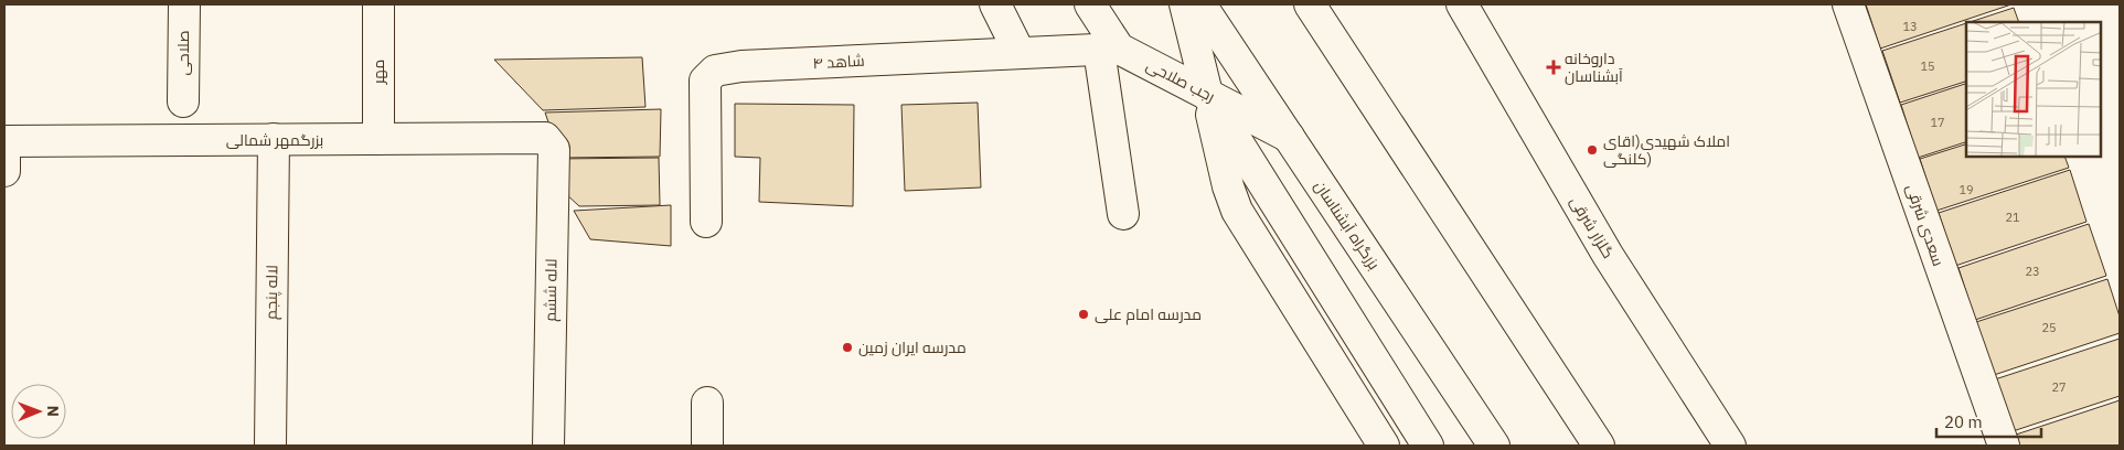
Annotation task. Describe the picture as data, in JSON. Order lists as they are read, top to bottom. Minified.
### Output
{"streets":{"main road":["صلاحی","شاهد ۴","مهر","رجب صلاحی","بزرگمهر شمالی","بزرگراه آبشناسان","سعدی شرقی","گلزار شرقی","لاله ششم","لاله پنجم"]},"crossings":[["شاهد ۴","رجب صلاحی"],["مهر","بزرگمهر شمالی"],["رجب صلاحی","بزرگراه آبشناسان"],["بزرگمهر شمالی","لاله ششم"],["بزرگمهر شمالی","لاله پنجم"]],"places":{"health":["داروخانه آبشناسان"],"other":["املاک شهیدی(اقای کلنگی)","مدرسه امام علی","مدرسه ایران زمین"]},"house_numbers":["13","15","17","19","21","23","25","27"],"scale_bar":"20 m","north":"right"}
